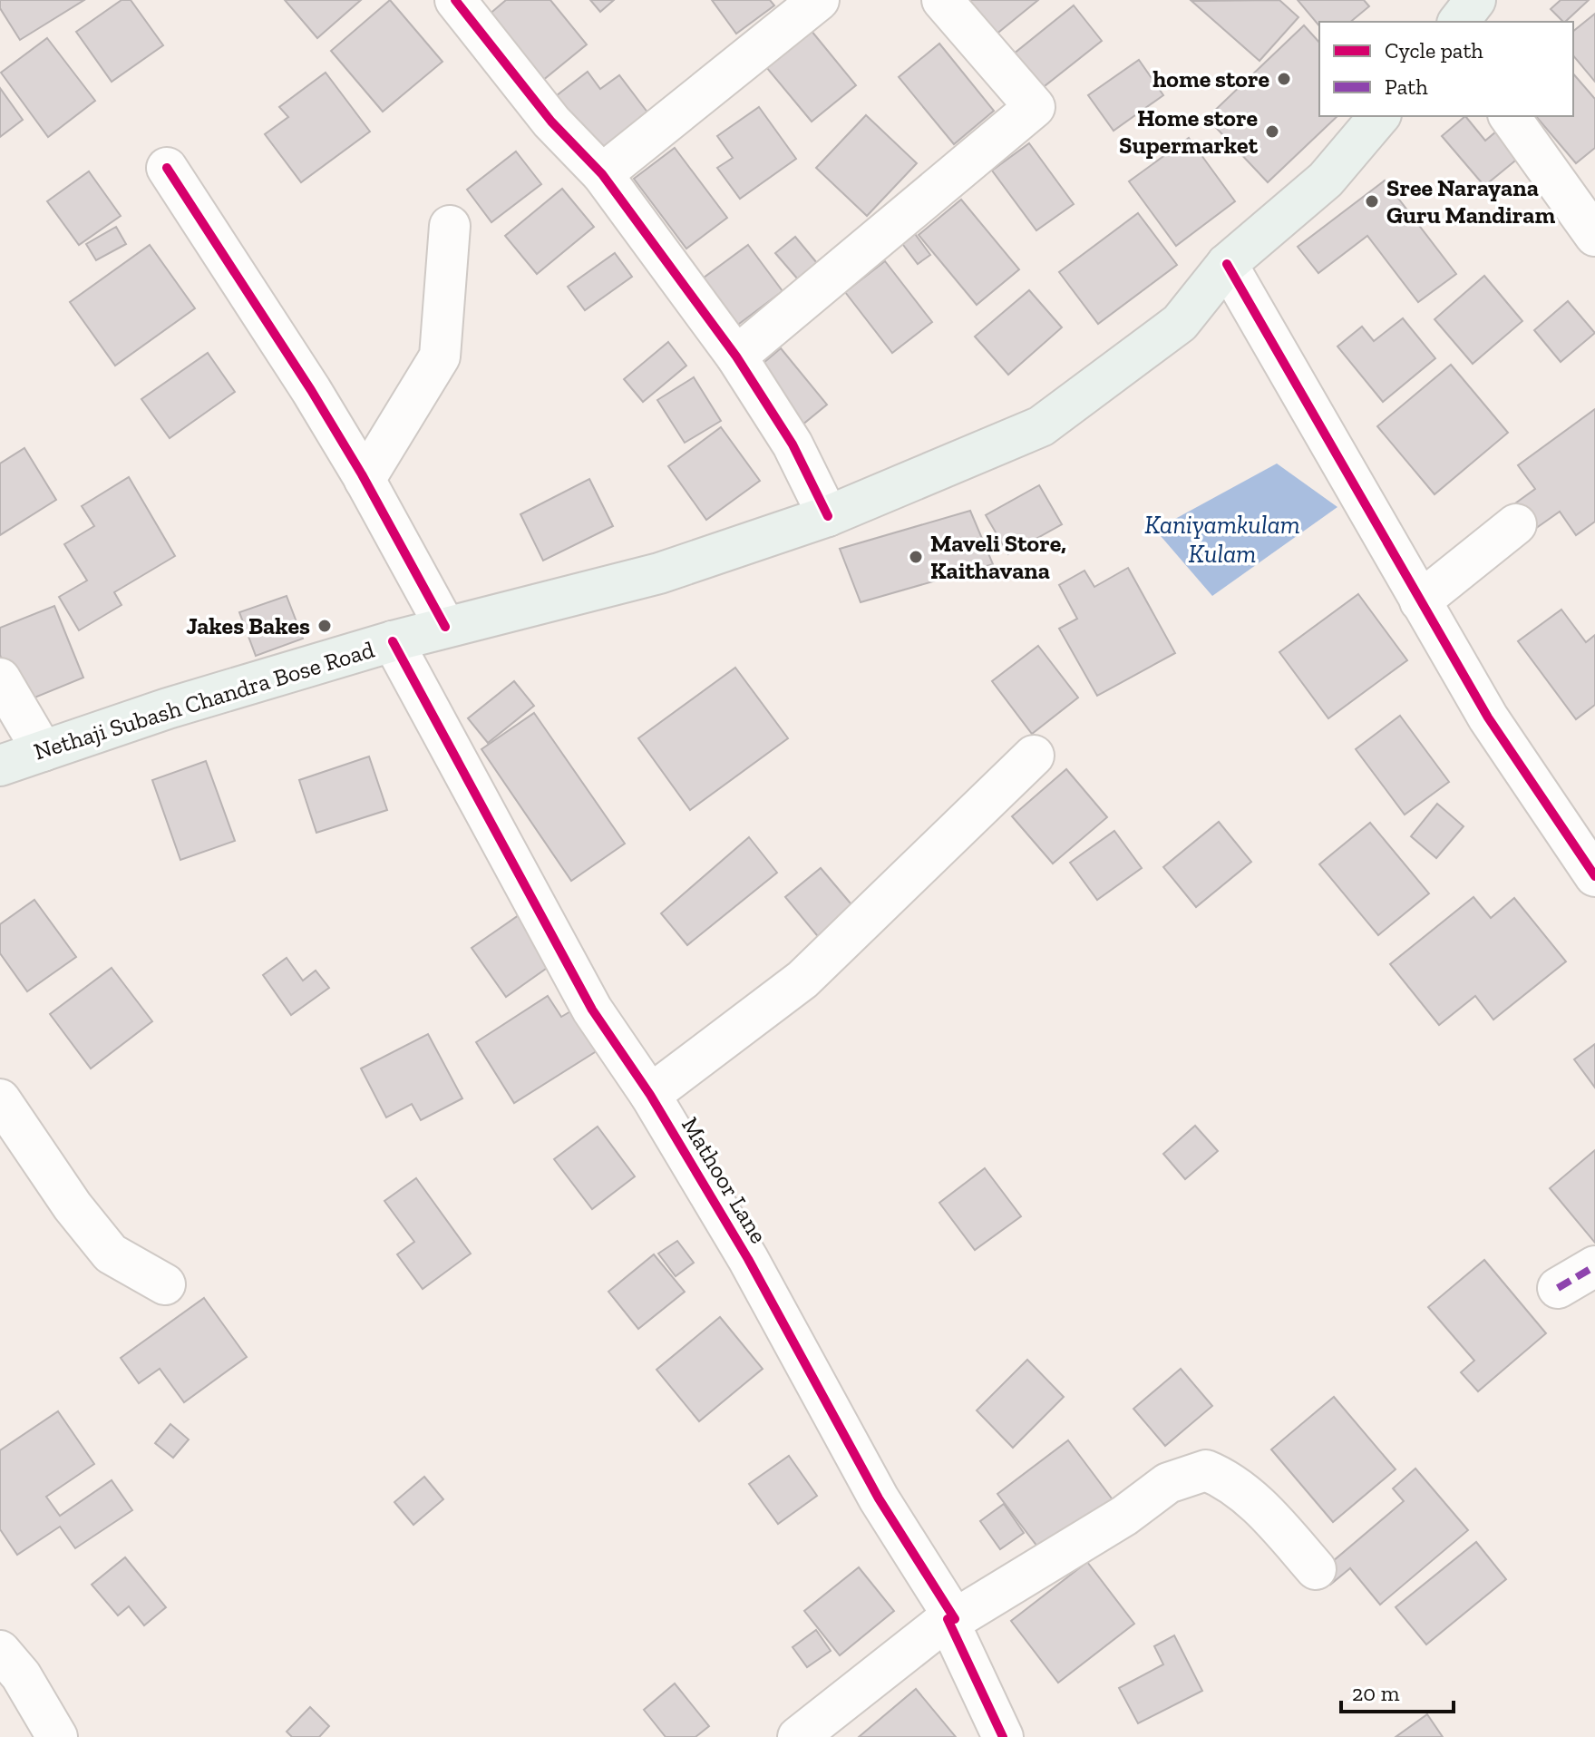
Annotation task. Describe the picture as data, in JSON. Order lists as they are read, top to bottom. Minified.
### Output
{"streets":{"main road":["Nethaji Subash Chandra Bose Road"],"street":["Mathoor Lane"]},"crossings":[["Nethaji Subash Chandra Bose Road","Mathoor Lane"]],"water":["Kaniyamkulam Kulam"],"places":["home store","Home store Supermarket","Sree Narayana Guru Mandiram","Maveli Store, Kaithavana","Jakes Bakes"],"legend":["Cycle path","Path"],"scale_bar":"20 m"}
